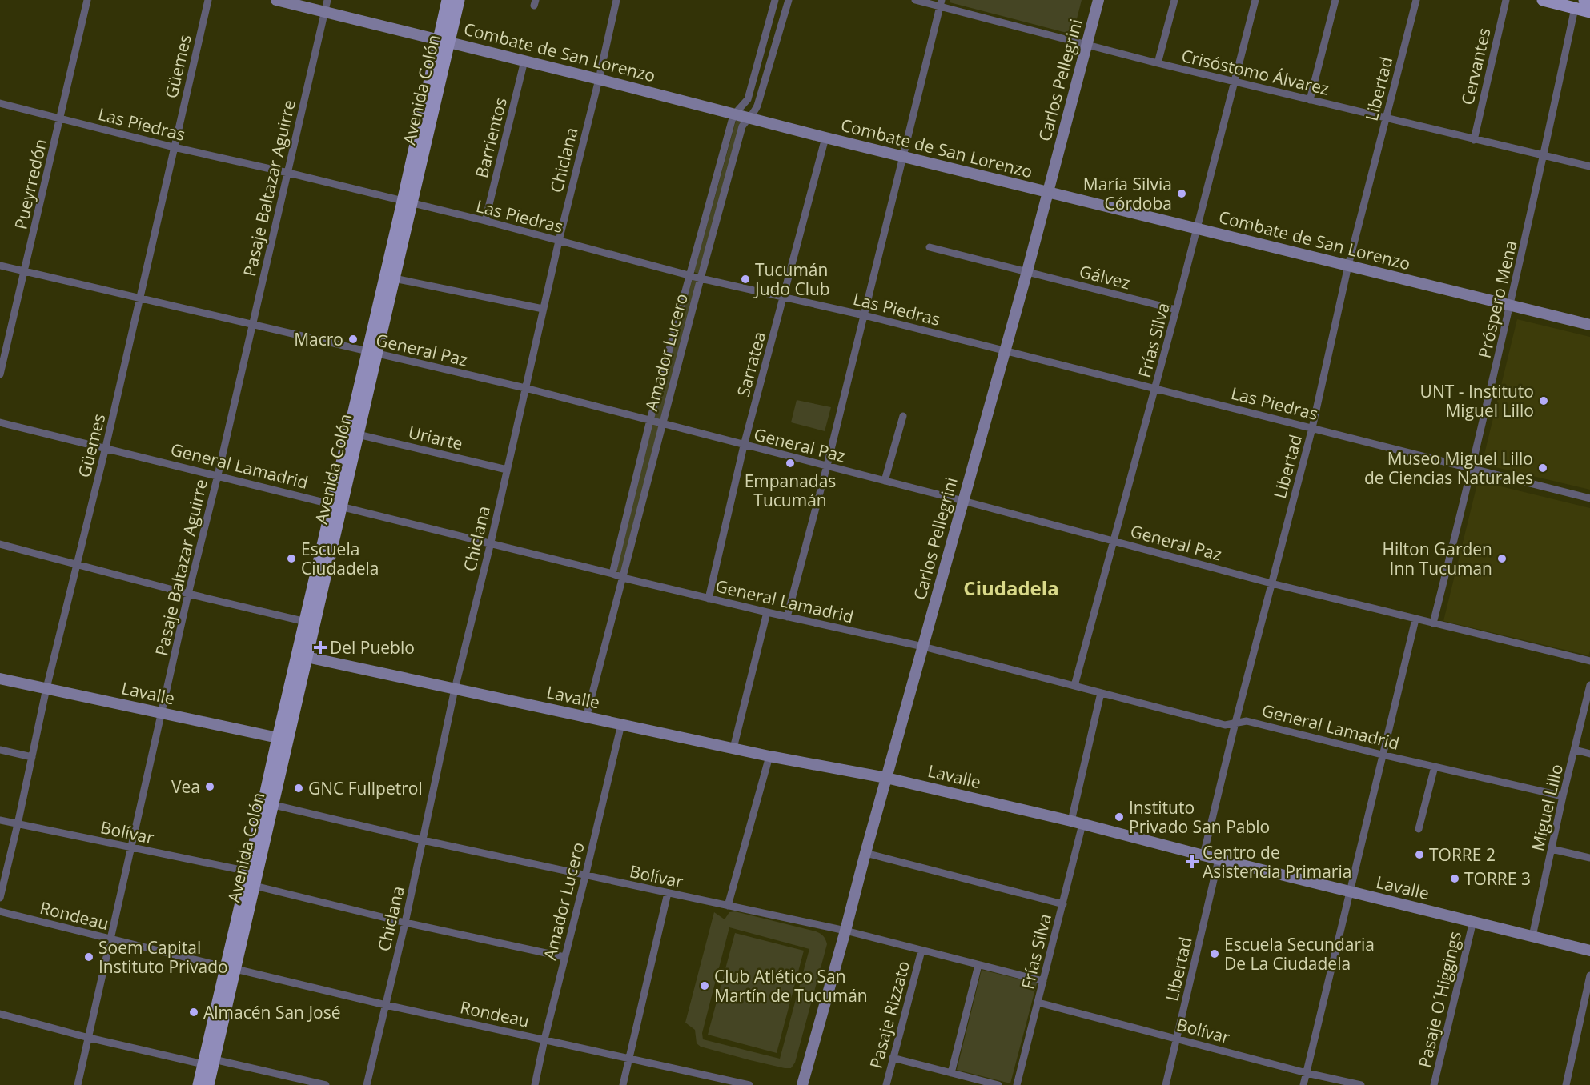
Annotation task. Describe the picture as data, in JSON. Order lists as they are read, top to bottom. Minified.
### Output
{"streets":{"main road":["Avenida Colón"],"street":["Combate de San Lorenzo","Güemes","Cervantes","Crisóstomo Álvarez","Carlos Pellegrini","Libertad","Las Piedras","Barrientos","Chiclana","Pueyrredón","Pasaje Baltazar Aguirre","Gálvez","Próspero Mena","Frías Silva","General Paz","Amador Lucero","Sarratea","Uriarte","General Lamadrid","Lavalle","Miguel Lillo","Bolívar","Rondeau","Pasaje O´Higgings","Pasaje Rizzato"]},"crossings":[["Combate de San Lorenzo","Carlos Pellegrini"],["Combate de San Lorenzo","Libertad"],["Combate de San Lorenzo","Avenida Colón"],["Combate de San Lorenzo","Barrientos"],["Combate de San Lorenzo","Chiclana"],["Combate de San Lorenzo","Pasaje Baltazar Aguirre"],["Combate de San Lorenzo","Próspero Mena"],["Combate de San Lorenzo","Frías Silva"],["Combate de San Lorenzo","Amador Lucero"],["Combate de San Lorenzo","Sarratea"],["Güemes","Las Piedras"],["Güemes","General Paz"],["Güemes","General Lamadrid"],["Güemes","Lavalle"],["Güemes","Bolívar"],["Cervantes","Crisóstomo Álvarez"],["Crisóstomo Álvarez","Carlos Pellegrini"],["Crisóstomo Álvarez","Libertad"],["Crisóstomo Álvarez","Próspero Mena"],["Crisóstomo Álvarez","Frías Silva"],["Carlos Pellegrini","Las Piedras"],["Carlos Pellegrini","Gálvez"],["Carlos Pellegrini","General Paz"],["Carlos Pellegrini","General Lamadrid"],["Carlos Pellegrini","Lavalle"],["Carlos Pellegrini","Bolívar"],["Libertad","Las Piedras"],["Libertad","General Paz"],["Libertad","General Lamadrid"],["Libertad","Lavalle"],["Libertad","Bolívar"],["Avenida Colón","Las Piedras"],["Avenida Colón","General Paz"],["Avenida Colón","Uriarte"],["Avenida Colón","General Lamadrid"],["Avenida Colón","Lavalle"],["Avenida Colón","Bolívar"],["Avenida Colón","Rondeau"],["Las Piedras","Barrientos"],["Las Piedras","Chiclana"],["Las Piedras","Pueyrredón"],["Las Piedras","Pasaje Baltazar Aguirre"],["Las Piedras","Próspero Mena"],["Las Piedras","Frías Silva"],["Las Piedras","Amador Lucero"],["Las Piedras","Sarratea"],["Chiclana","General Paz"],["Chiclana","Uriarte"],["Chiclana","General Lamadrid"],["Chiclana","Lavalle"],["Chiclana","Bolívar"],["Chiclana","Rondeau"],["Pueyrredón","General Paz"],["Pasaje Baltazar Aguirre","General Paz"],["Pasaje Baltazar Aguirre","General Lamadrid"],["Pasaje Baltazar Aguirre","Lavalle"],["Pasaje Baltazar Aguirre","Bolívar"],["Pasaje Baltazar Aguirre","Rondeau"],["Gálvez","Frías Silva"],["Próspero Mena","General Paz"],["Frías Silva","General Paz"],["Frías Silva","General Lamadrid"],["Frías Silva","Lavalle"],["Frías Silva","Bolívar"],["General Paz","Amador Lucero"],["General Paz","Sarratea"],["Amador Lucero","General Lamadrid"],["Amador Lucero","Lavalle"],["Amador Lucero","Bolívar"],["Amador Lucero","Rondeau"],["Sarratea","General Lamadrid"],["General Lamadrid","Miguel Lillo"],["Lavalle","Miguel Lillo"],["Lavalle","Pasaje O´Higgings"],["Bolívar","Pasaje Rizzato"]],"districts":["Ciudadela"],"places":{"other":["María Silvia Córdoba","Tucumán Judo Club","Macro","UNT - Instituto Miguel Lillo","Empanadas Tucumán","Museo Miguel Lillo de Ciencias Naturales","Escuela Ciudadela","Hilton Garden Inn Tucuman","Vea","GNC Fullpetrol","Instituto Privado San Pablo","TORRE 2","TORRE 3","Escuela Secundaria De La Ciudadela","Soem Capital Instituto Privado","Club Atlético San Martín de Tucumán","Almacén San José"],"health":["Del Pueblo","Centro de Asistencia Primaria"]}}
